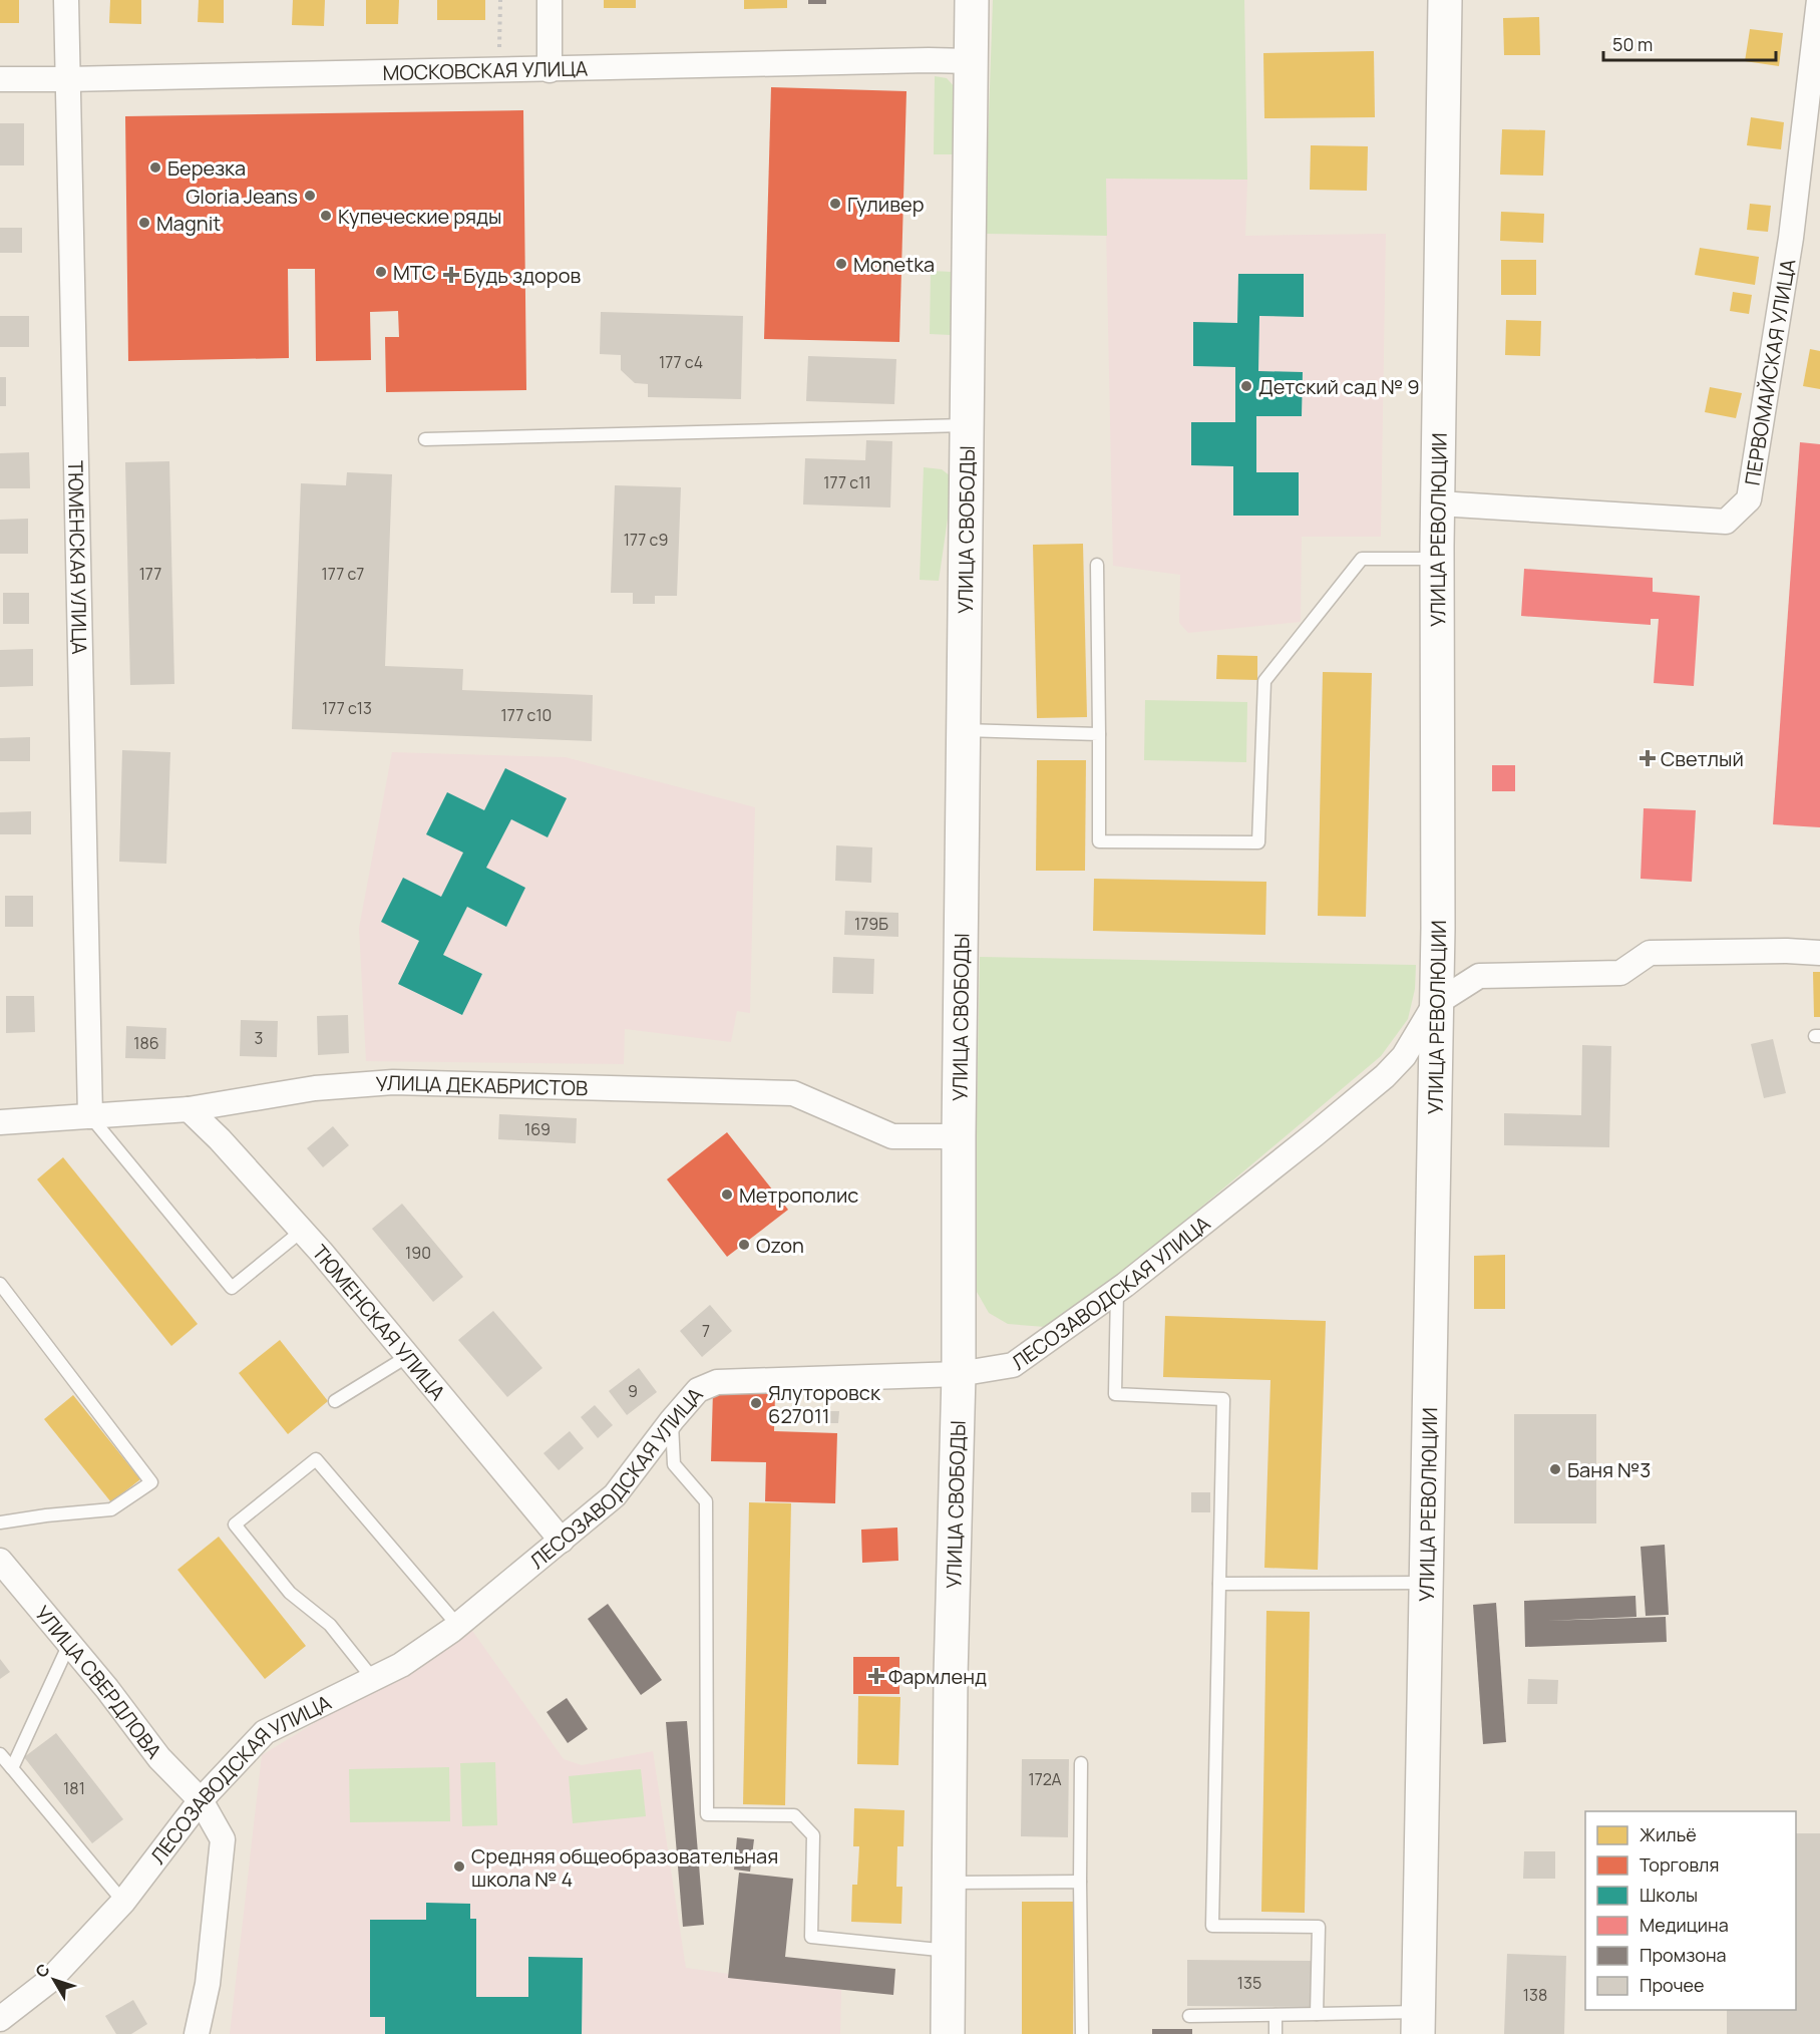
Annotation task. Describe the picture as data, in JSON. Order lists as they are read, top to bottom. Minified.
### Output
{"streets":{"street":["МОСКОВСКАЯ УЛИЦА","ПЕРВОМАЙСКАЯ УЛИЦА","УЛИЦА СВОБОДЫ","УЛИЦА РЕВОЛЮЦИИ","ТЮМЕНСКАЯ УЛИЦА","УЛИЦА ДЕКАБРИСТОВ","ЛЕСОЗАВОДСКАЯ УЛИЦА","УЛИЦА СВЕРДЛОВА"]},"crossings":[["МОСКОВСКАЯ УЛИЦА","УЛИЦА СВОБОДЫ"],["МОСКОВСКАЯ УЛИЦА","ТЮМЕНСКАЯ УЛИЦА"],["ПЕРВОМАЙСКАЯ УЛИЦА","УЛИЦА РЕВОЛЮЦИИ"],["УЛИЦА СВОБОДЫ","УЛИЦА ДЕКАБРИСТОВ"],["УЛИЦА СВОБОДЫ","ЛЕСОЗАВОДСКАЯ УЛИЦА"],["УЛИЦА РЕВОЛЮЦИИ","ЛЕСОЗАВОДСКАЯ УЛИЦА"],["ТЮМЕНСКАЯ УЛИЦА","УЛИЦА ДЕКАБРИСТОВ"],["ТЮМЕНСКАЯ УЛИЦА","ЛЕСОЗАВОДСКАЯ УЛИЦА"],["ЛЕСОЗАВОДСКАЯ УЛИЦА","УЛИЦА СВЕРДЛОВА"]],"places":{"other":["Березка","Gloria Jeans","Гуливер","Купеческие ряды","Magnit","Monetka","МТС","Детский сад № 9","Метрополис","Ozon","Ялуторовск 627011","Баня №3","Средняя общеобразовательная школа № 4"],"health":["Будь здоров","Светлый","Фармленд"]},"house_numbers":["177 с4","177 с11","177 с9","177","177 с7","177 с13","177 с10","179Б","3","186","169","190","7","9","172А","181","135","138"],"legend":["Жильё","Торговля","Школы","Медицина","Промзона","Прочее"],"scale_bar":"50 m","north":"top left"}
